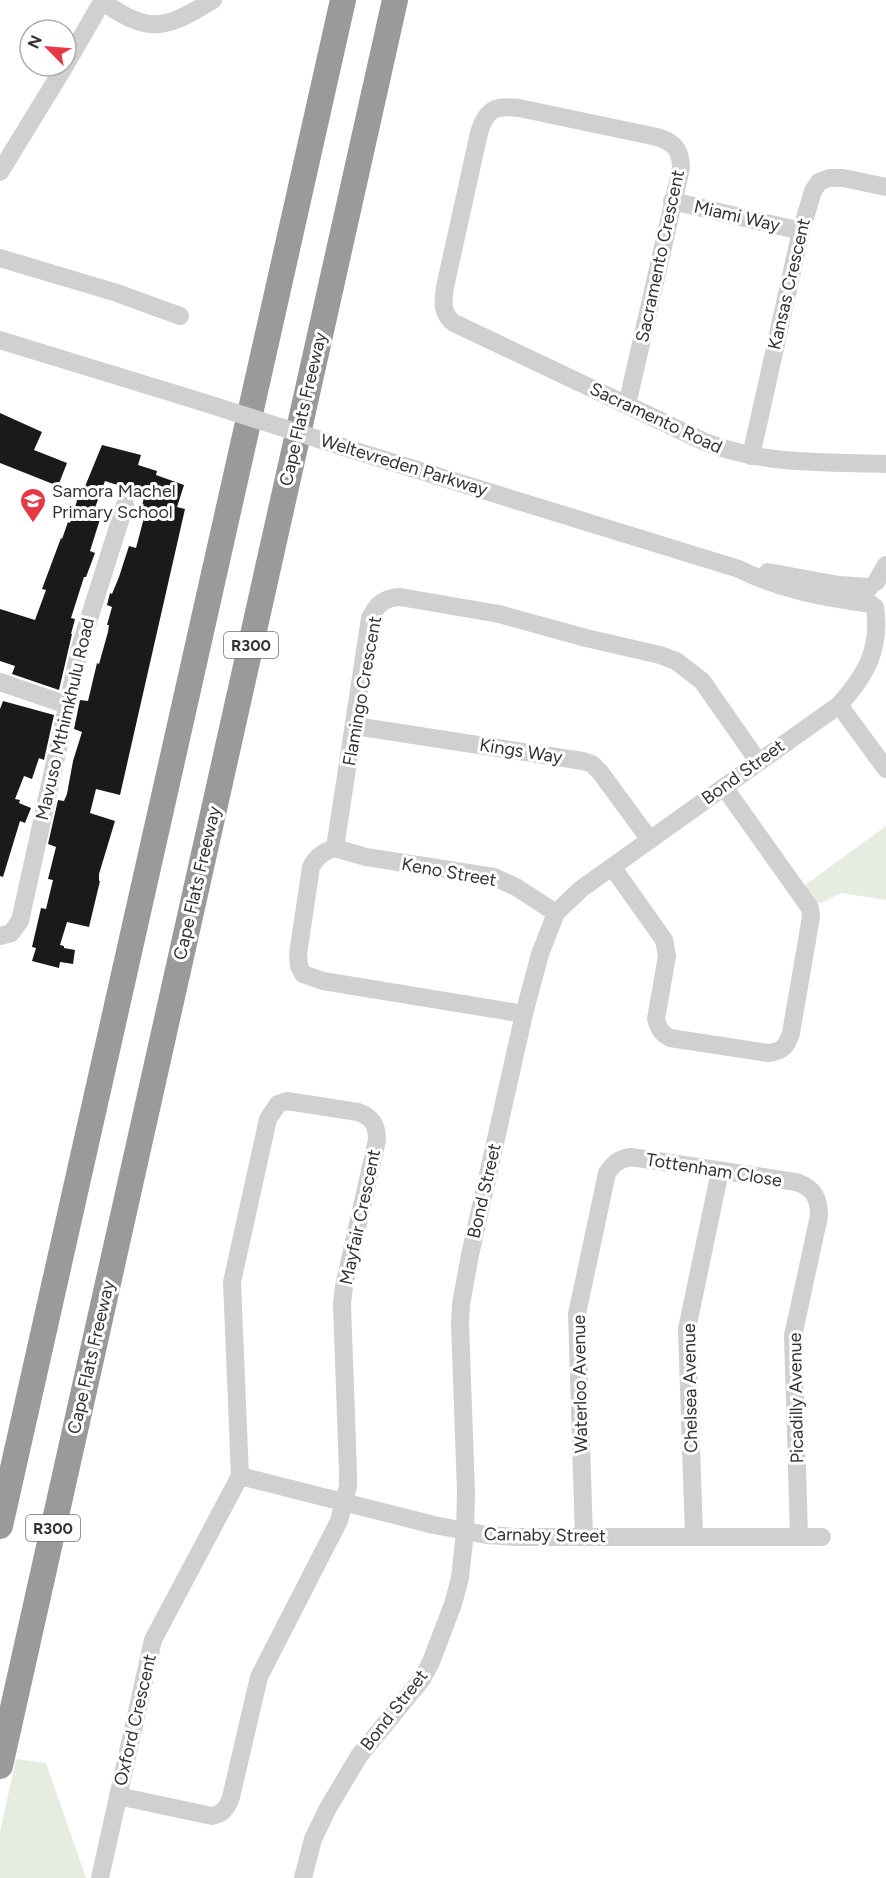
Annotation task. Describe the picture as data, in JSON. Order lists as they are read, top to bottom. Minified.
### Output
{"streets":{"highway":["Cape Flats Freeway","R300"],"street":["Miami Way","Sacramento Crescent","Kansas Crescent","Sacramento Road","Weltevreden Parkway","Flamingo Crescent","Mavuso Mthimkhulu Road","Kings Way","Bond Street","Keno Street","Tottenham Close","Mayfair Crescent","Waterloo Avenue","Chelsea Avenue","Picadilly Avenue","Carnaby Street","Oxford Crescent"]},"crossings":[["Miami Way","Sacramento Crescent"],["Miami Way","Kansas Crescent"],["Sacramento Crescent","Sacramento Road"],["Kansas Crescent","Sacramento Road"],["Weltevreden Parkway","Bond Street"],["Flamingo Crescent","Kings Way"],["Flamingo Crescent","Bond Street"],["Flamingo Crescent","Keno Street"],["Kings Way","Bond Street"],["Bond Street","Keno Street"],["Bond Street","Carnaby Street"],["Tottenham Close","Waterloo Avenue"],["Tottenham Close","Chelsea Avenue"],["Tottenham Close","Picadilly Avenue"],["Mayfair Crescent","Carnaby Street"],["Mayfair Crescent","Oxford Crescent"],["Waterloo Avenue","Carnaby Street"],["Chelsea Avenue","Carnaby Street"],["Picadilly Avenue","Carnaby Street"],["Carnaby Street","Oxford Crescent"]],"places":{"school or university":["Samora Machel Primary School"]},"north":"top left"}
